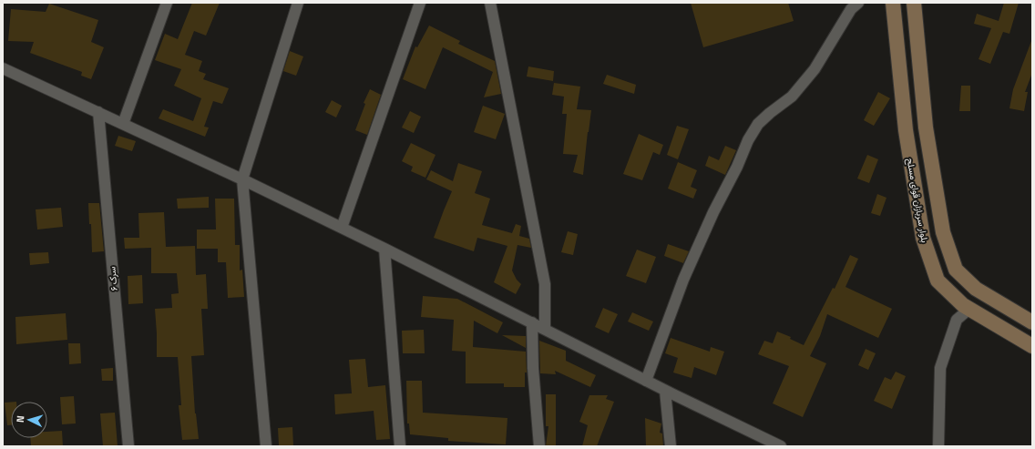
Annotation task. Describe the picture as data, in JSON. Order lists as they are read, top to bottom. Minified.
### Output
{"streets":{"main road":["بلوار سربازان قوای مسلح"],"street":["سرک ۶"]},"north":"left"}
